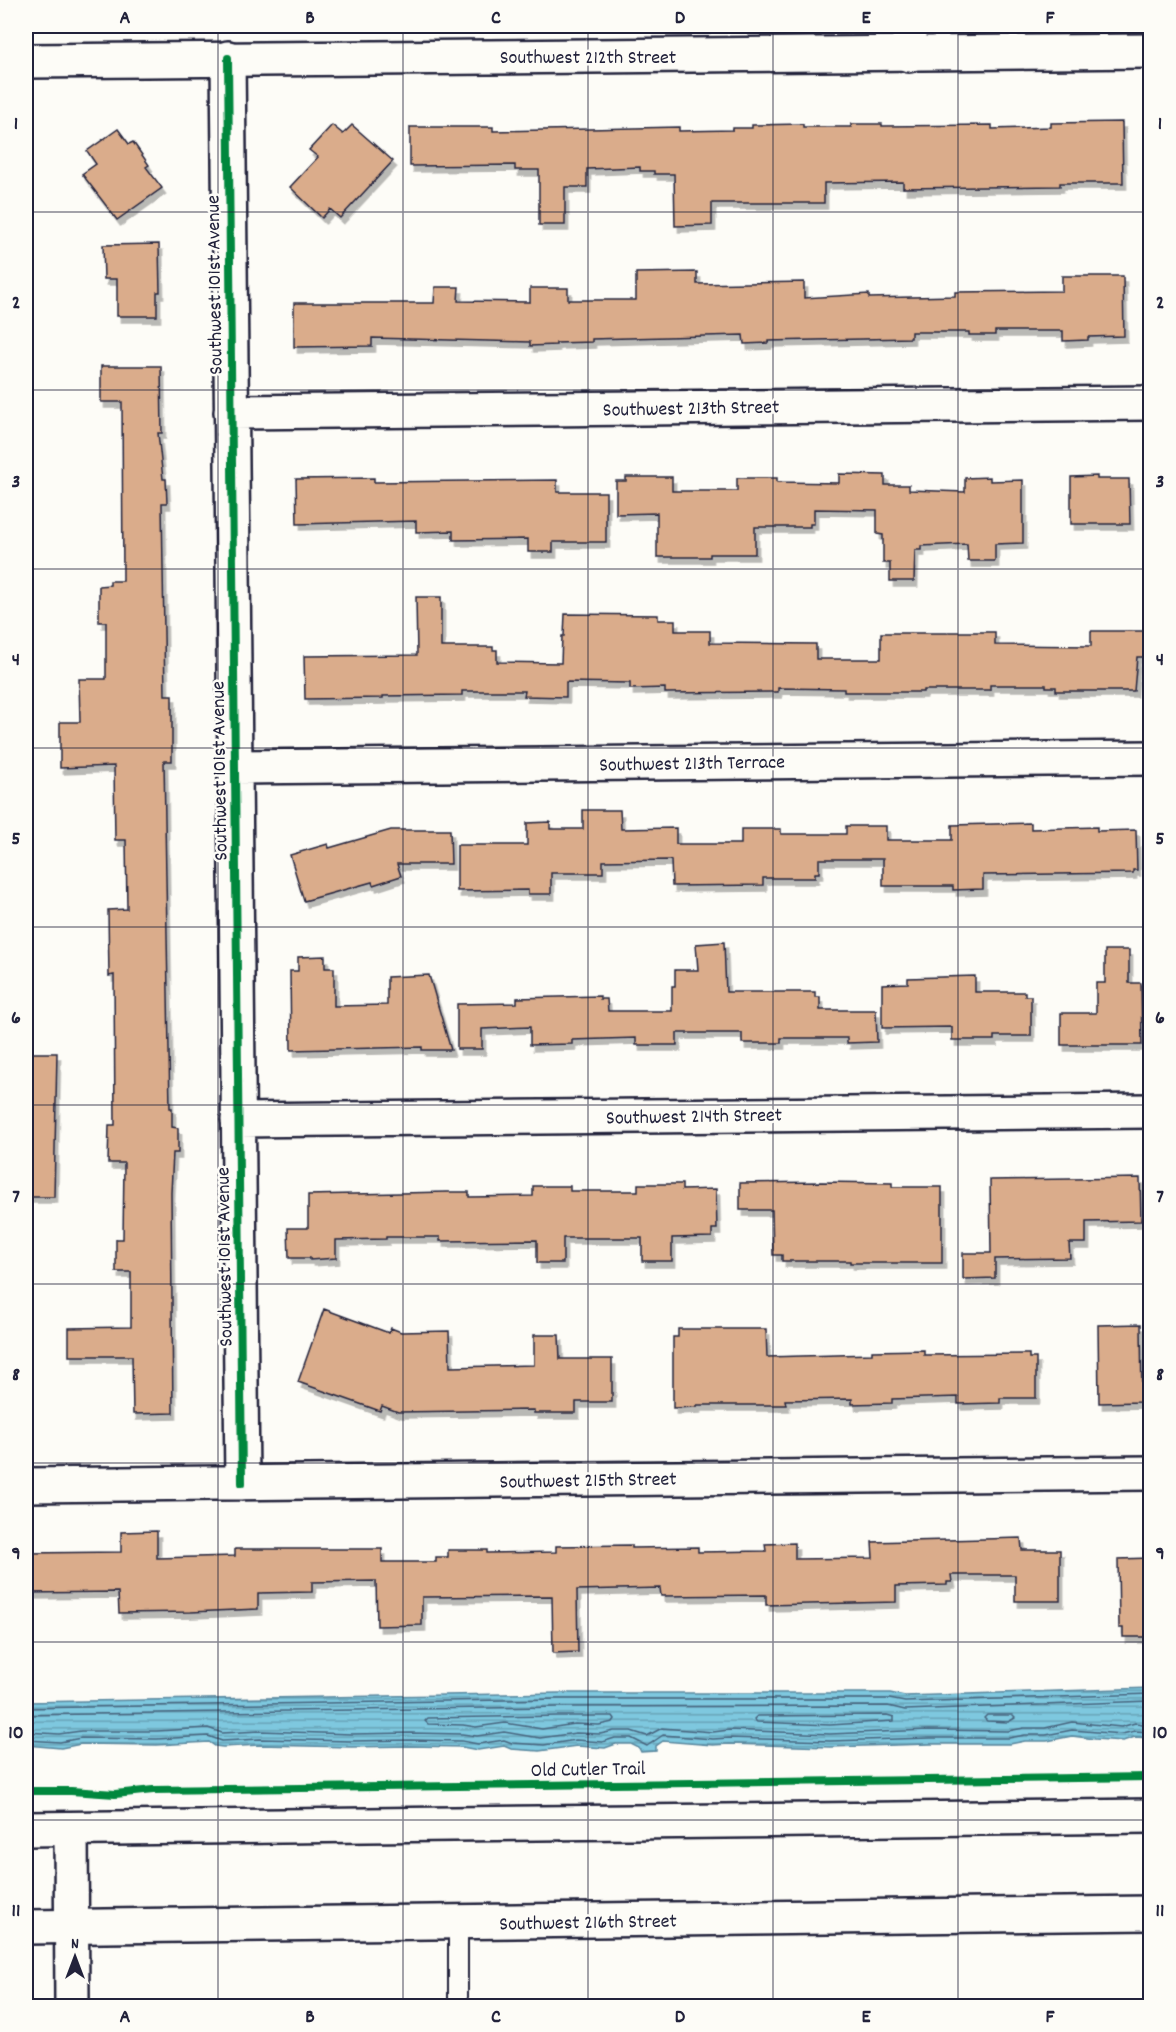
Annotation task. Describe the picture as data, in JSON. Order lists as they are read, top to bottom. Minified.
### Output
{"streets":{"street":["Southwest 212th Street","Southwest 101st Avenue","Southwest 213th Street","Southwest 213th Terrace","Southwest 214th Street","Southwest 215th Street","Southwest 216th Street"],"cycle path":["Old Cutler Trail"]},"crossings":[["Southwest 212th Street","Southwest 101st Avenue"],["Southwest 101st Avenue","Southwest 213th Street"],["Southwest 101st Avenue","Southwest 213th Terrace"],["Southwest 101st Avenue","Southwest 214th Street"],["Southwest 101st Avenue","Southwest 215th Street"]],"north":"top","grid":{"columns":["A","B","C","D","E","F"],"rows":["1","2","3","4","5","6","7","8","9","10","11"]}}
